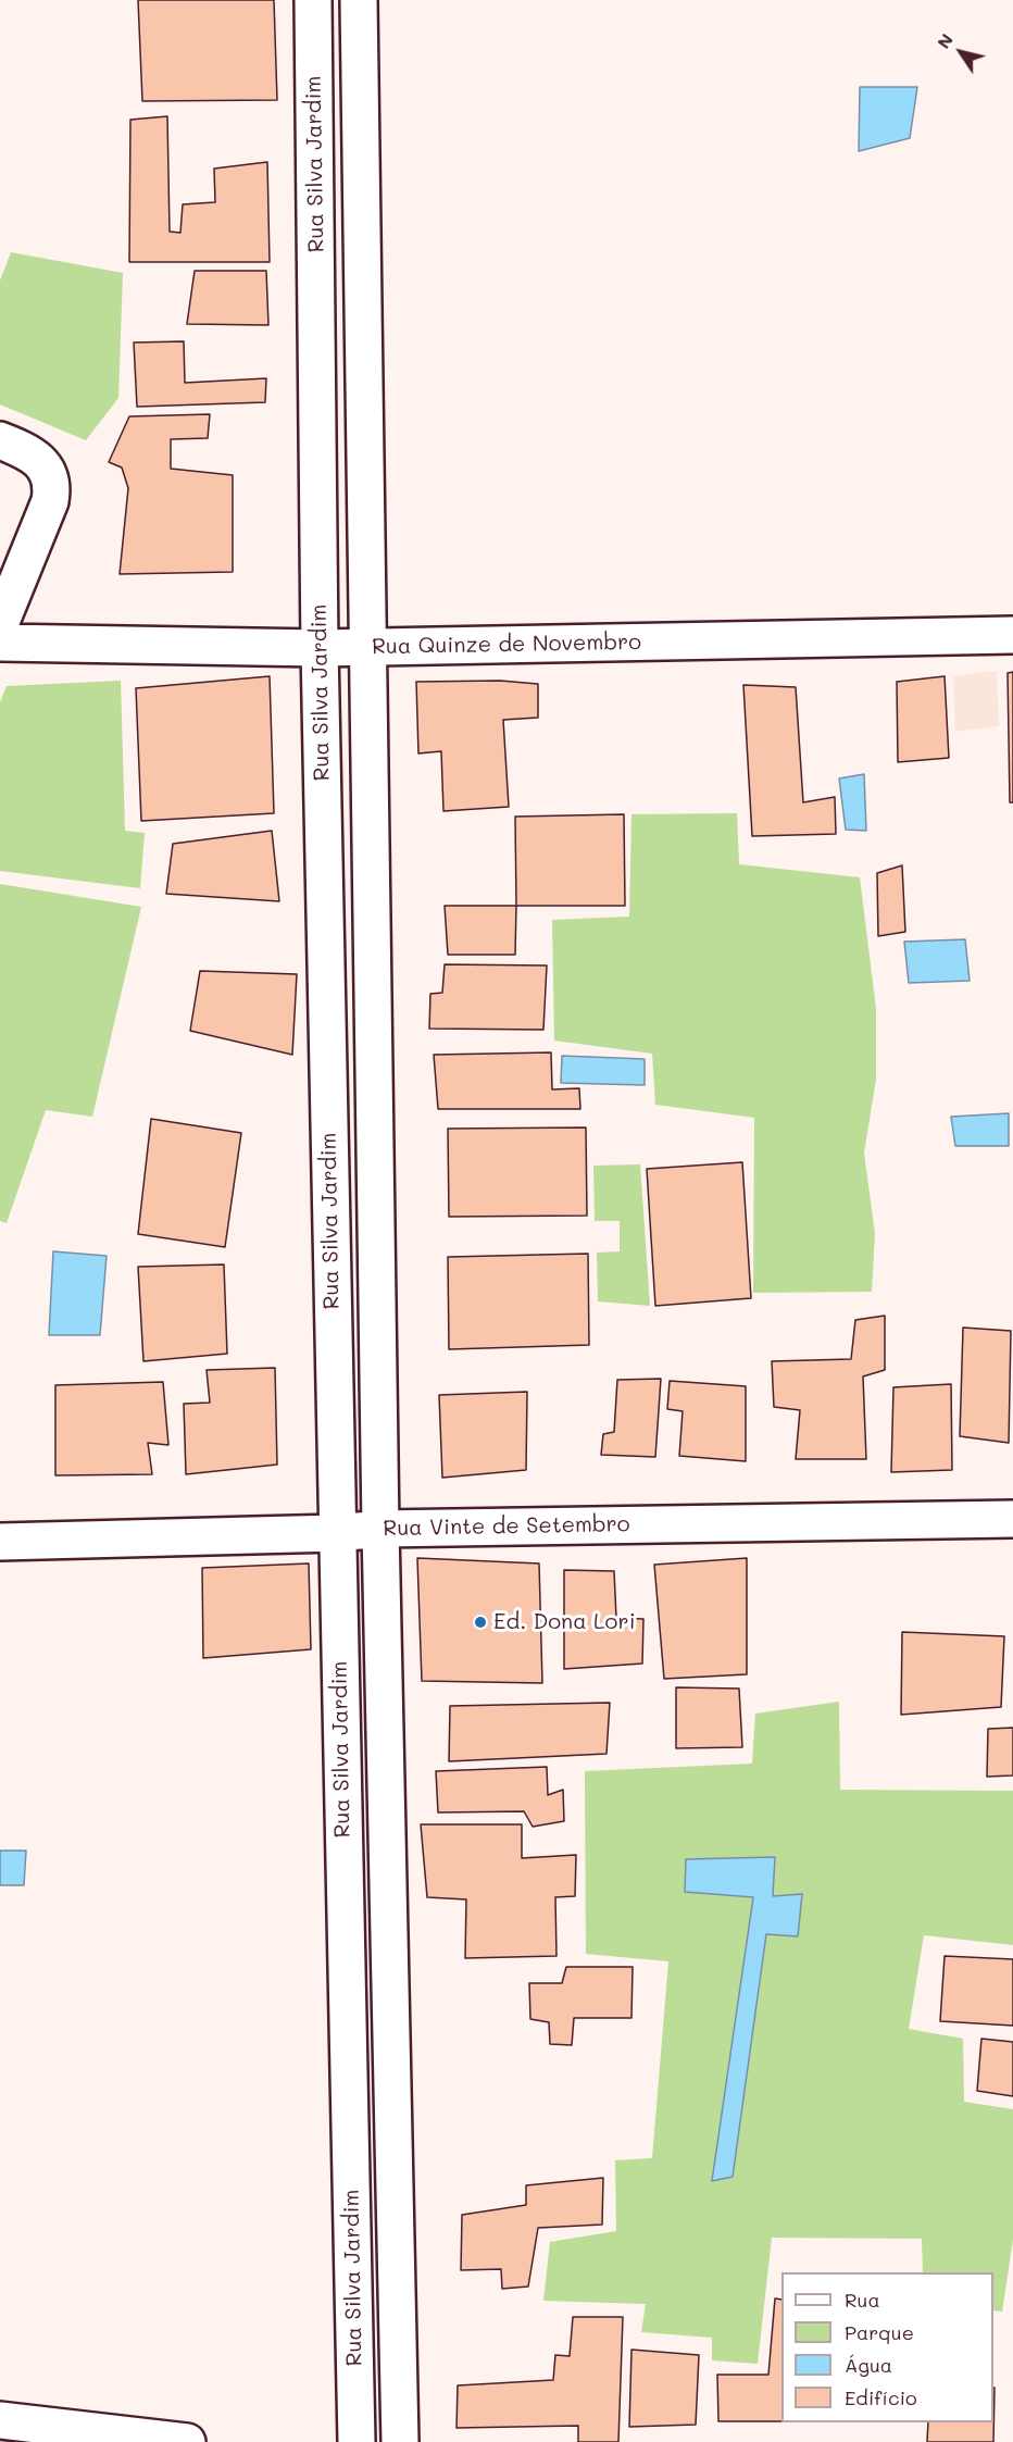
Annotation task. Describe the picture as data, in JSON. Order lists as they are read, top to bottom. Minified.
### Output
{"streets":{"street":["Rua Silva Jardim","Rua Quinze de Novembro","Rua Vinte de Setembro"]},"crossings":[["Rua Silva Jardim","Rua Quinze de Novembro"],["Rua Silva Jardim","Rua Vinte de Setembro"]],"places":["Ed. Dona Lori"],"legend":["Rua","Parque","Água","Edifício"],"north":"top left"}
